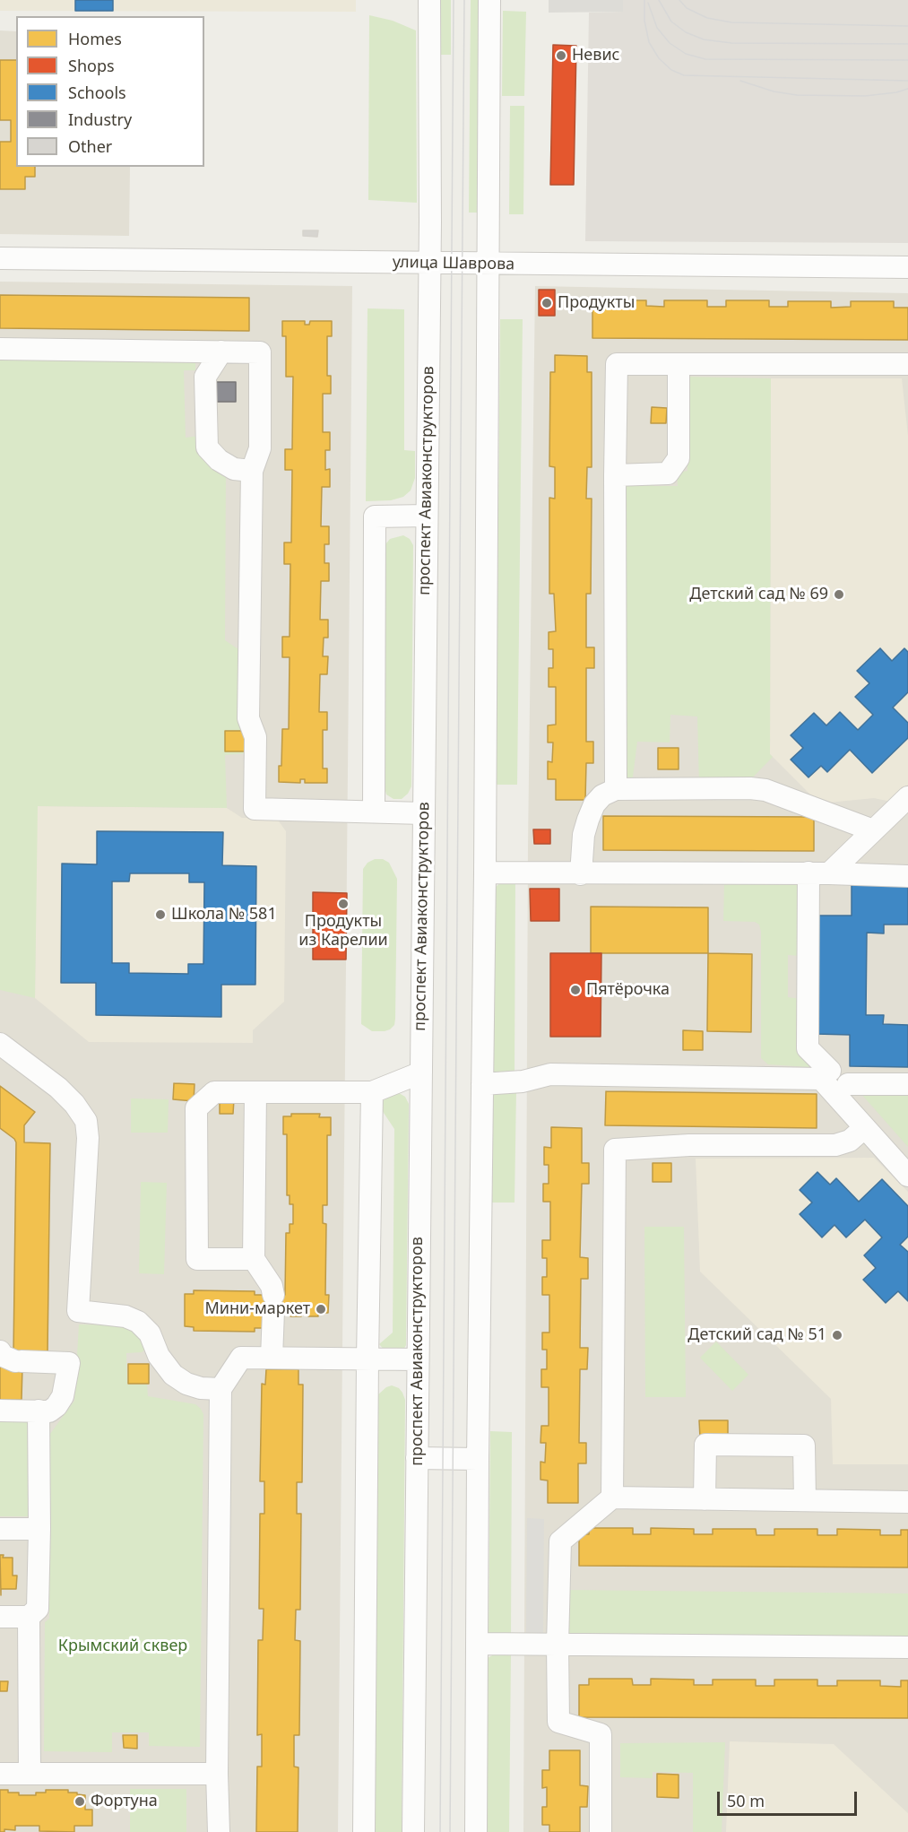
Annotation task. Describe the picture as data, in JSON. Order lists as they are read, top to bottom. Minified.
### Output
{"streets":{"street":["улица Шаврова","проспект Авиаконструкторов"]},"crossings":[["улица Шаврова","проспект Авиаконструкторов"]],"parks":["Крымский сквер"],"places":["Невис","Продукты","Детский сад № 69","Продукты из Карелии","Школа № 581","Пятёрочка","Мини-маркет","Детский сад № 51","Фортуна"],"legend":["Homes","Shops","Schools","Industry","Other"],"scale_bar":"50 m"}
